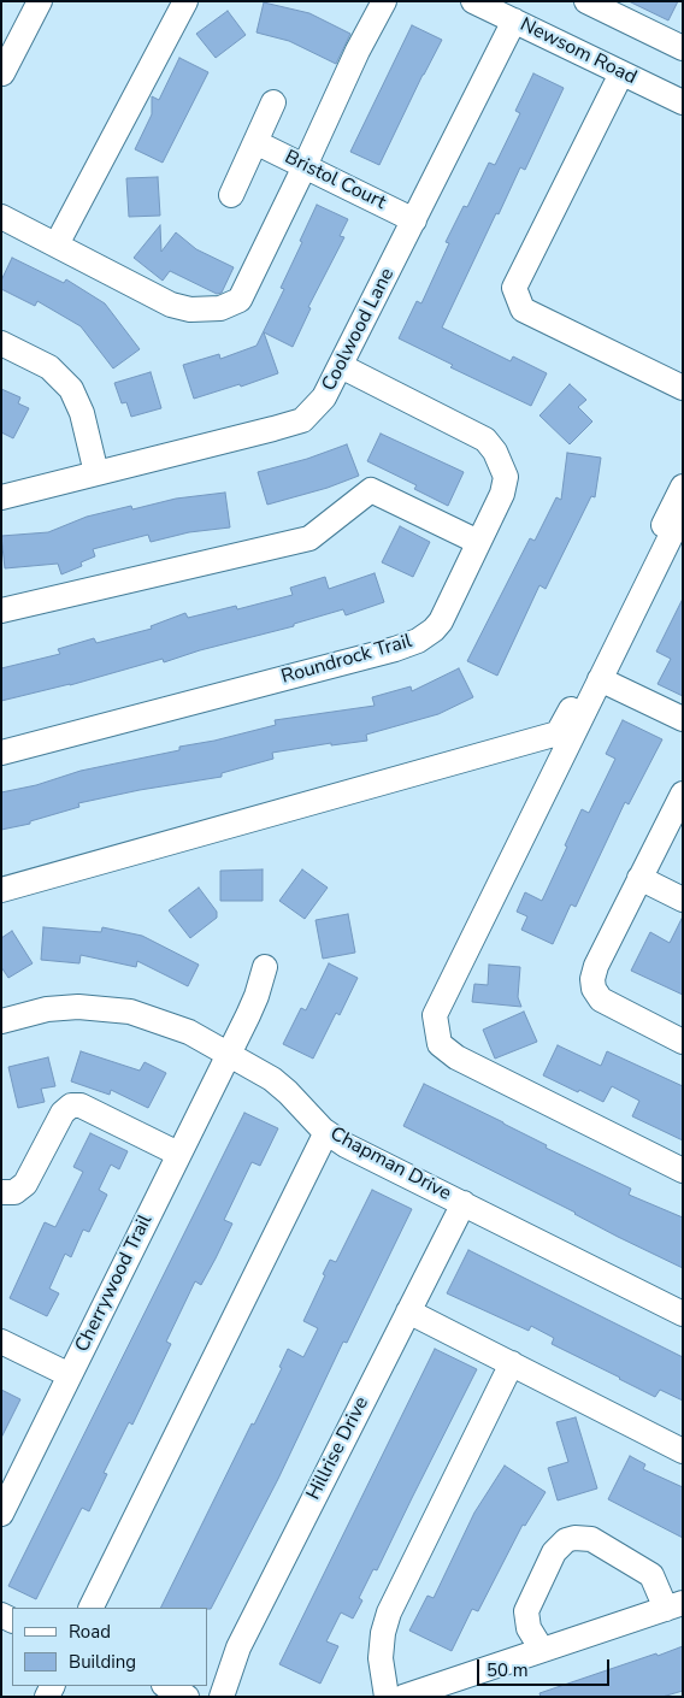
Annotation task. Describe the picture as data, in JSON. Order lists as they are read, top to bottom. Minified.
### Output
{"streets":{"street":["Newsom Road","Bristol Court","Coolwood Lane","Roundrock Trail","Chapman Drive","Cherrywood Trail","Hillrise Drive"]},"crossings":[["Newsom Road","Coolwood Lane"],["Bristol Court","Coolwood Lane"],["Coolwood Lane","Roundrock Trail"],["Chapman Drive","Cherrywood Trail"],["Chapman Drive","Hillrise Drive"]],"legend":["Road","Building"],"scale_bar":"50 m"}
